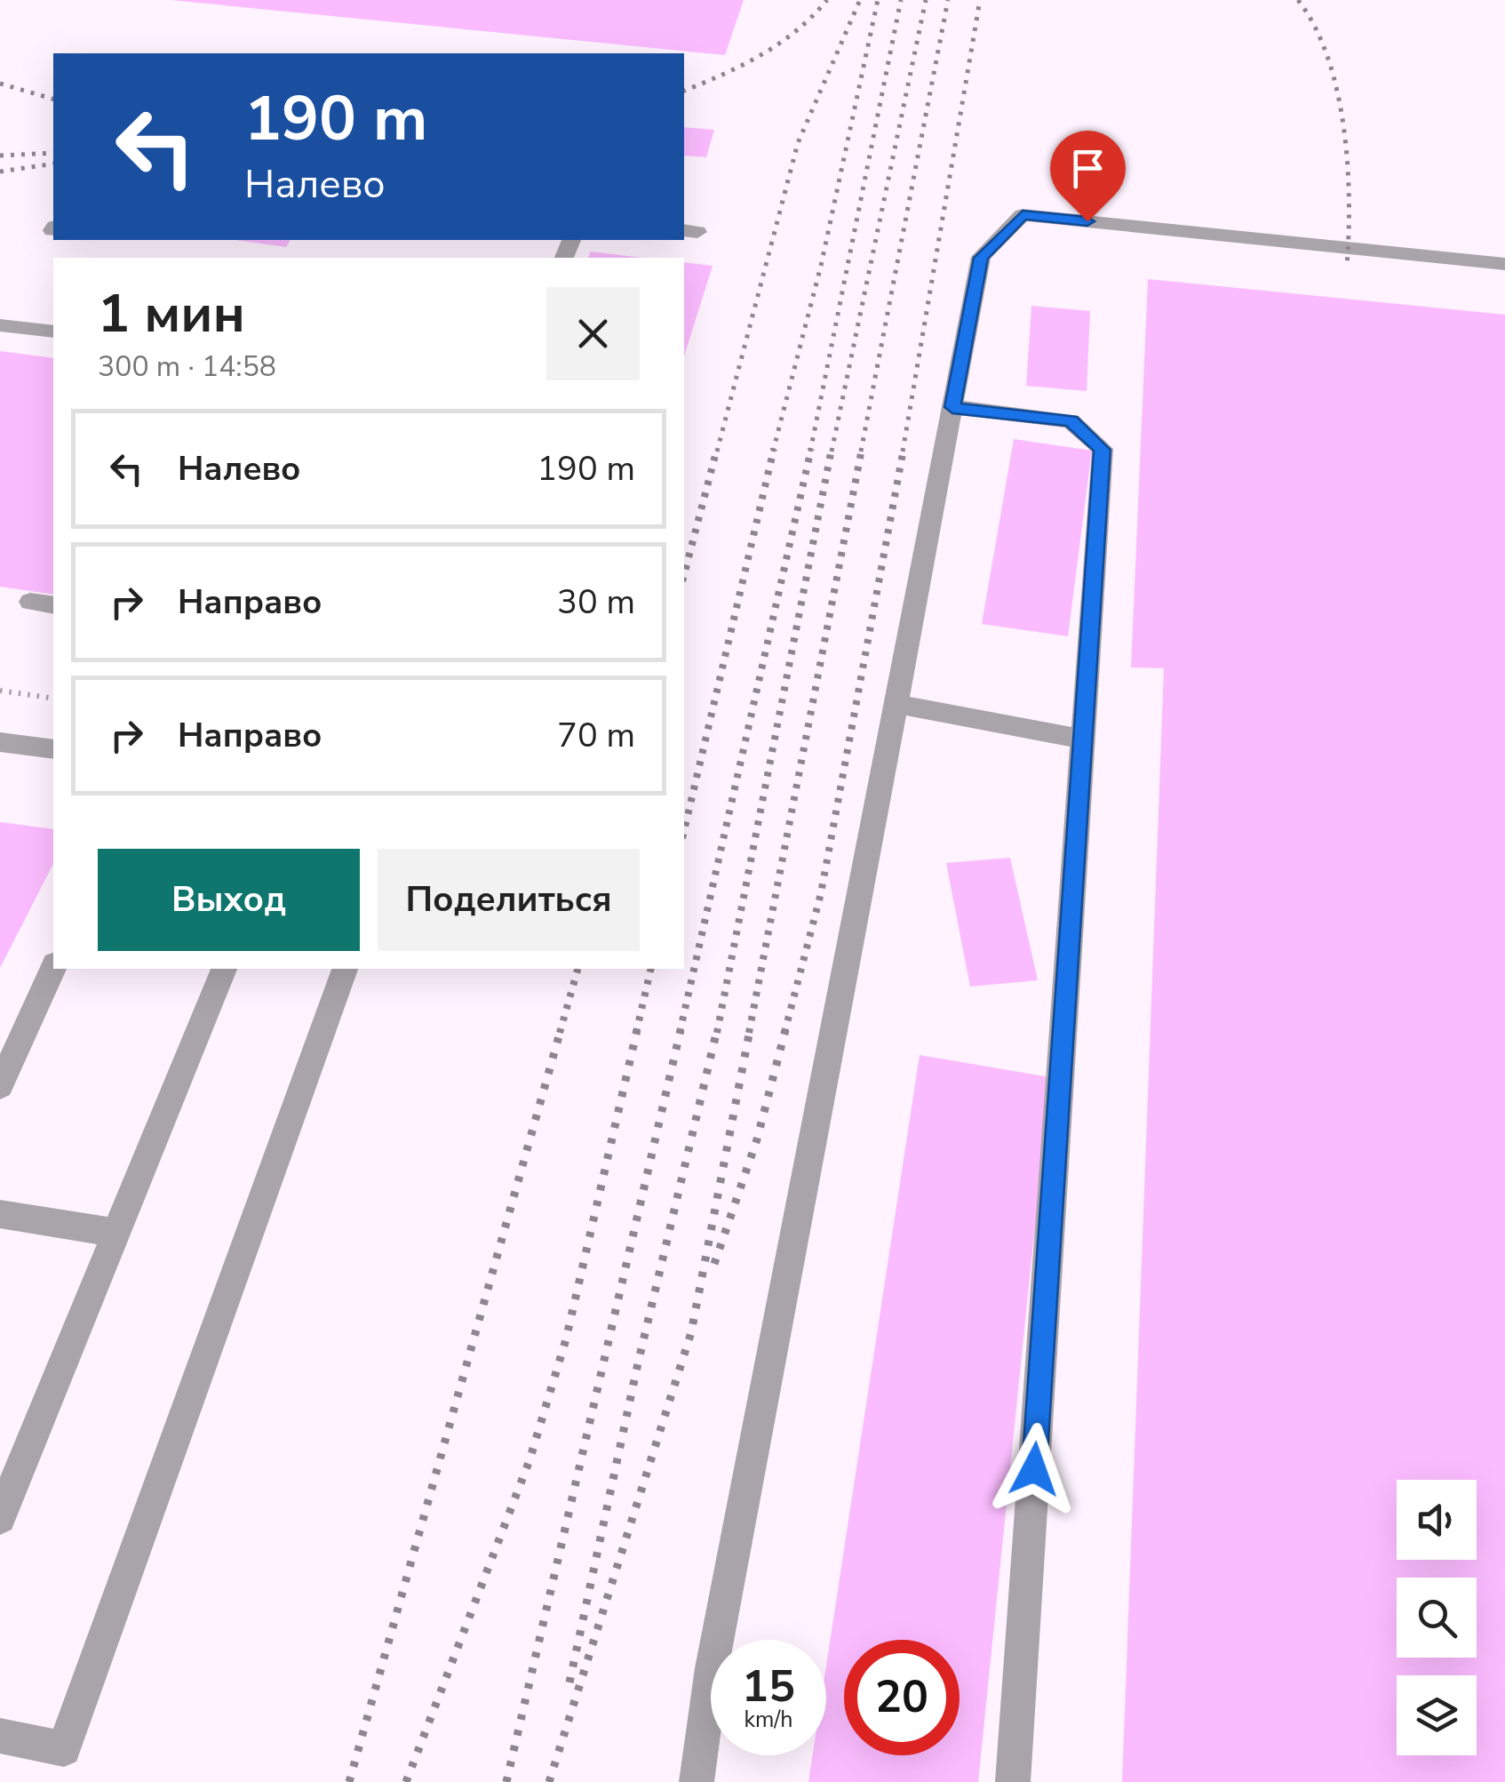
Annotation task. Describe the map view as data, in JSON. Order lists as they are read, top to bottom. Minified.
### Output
{"page":{"turn":["190 m","Налево"],"heading":["1 мин","300 m · 14:58"],"list":[{"name":"Налево","value":"190 m"},{"name":"Направо","value":"30 m"},{"name":"Направо","value":"70 m"}],"buttons":["Выход","Поделиться"],"speed":"15 km/h","limit":"20"}}
